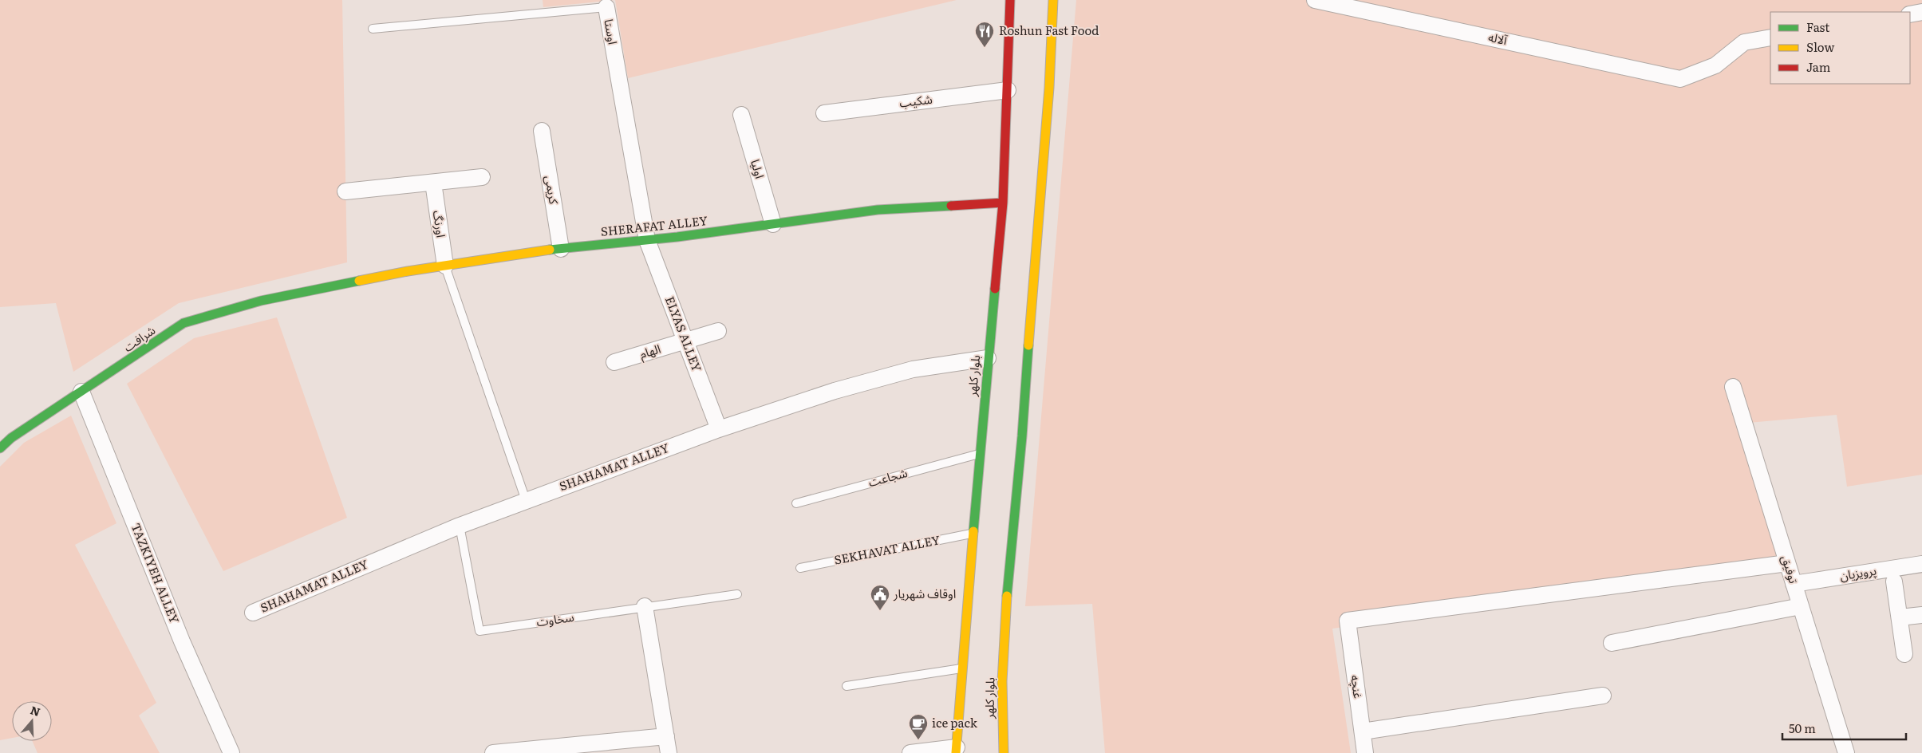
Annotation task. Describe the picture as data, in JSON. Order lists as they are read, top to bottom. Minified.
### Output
{"streets":{"main road":["SHERAFAT ALLEY","شرافت","بلوار کلهر"],"street":["اوستا","آلاله","شکیب","اولیا","کریمی","اورنگ","ELYAS ALLEY","الهام","SHAHAMAT ALLEY","توفیق","TAZKIYEH ALLEY","پرویزیان","غنچه"],"lane":["شجاعت","SEKHAVAT ALLEY","سخاوت"]},"crossings":[["اوستا","SHERAFAT ALLEY"],["اوستا","ELYAS ALLEY"],["شکیب","بلوار کلهر"],["اولیا","SHERAFAT ALLEY"],["کریمی","SHERAFAT ALLEY"],["اورنگ","SHERAFAT ALLEY"],["اورنگ","شرافت"],["SHERAFAT ALLEY","ELYAS ALLEY"],["SHERAFAT ALLEY","شرافت"],["SHERAFAT ALLEY","بلوار کلهر"],["ELYAS ALLEY","الهام"],["ELYAS ALLEY","SHAHAMAT ALLEY"],["شرافت","TAZKIYEH ALLEY"],["بلوار کلهر","SHAHAMAT ALLEY"],["بلوار کلهر","شجاعت"],["بلوار کلهر","SEKHAVAT ALLEY"],["SHAHAMAT ALLEY","سخاوت"],["توفیق","پرویزیان"],["توفیق","غنچه"]],"places":{"restaurant":["Roshun Fast Food"],"public building":["اوقاف شهریار"],"cafe":["ice pack"]},"legend":["Fast","Slow","Jam"],"scale_bar":"50 m","north":"top"}
